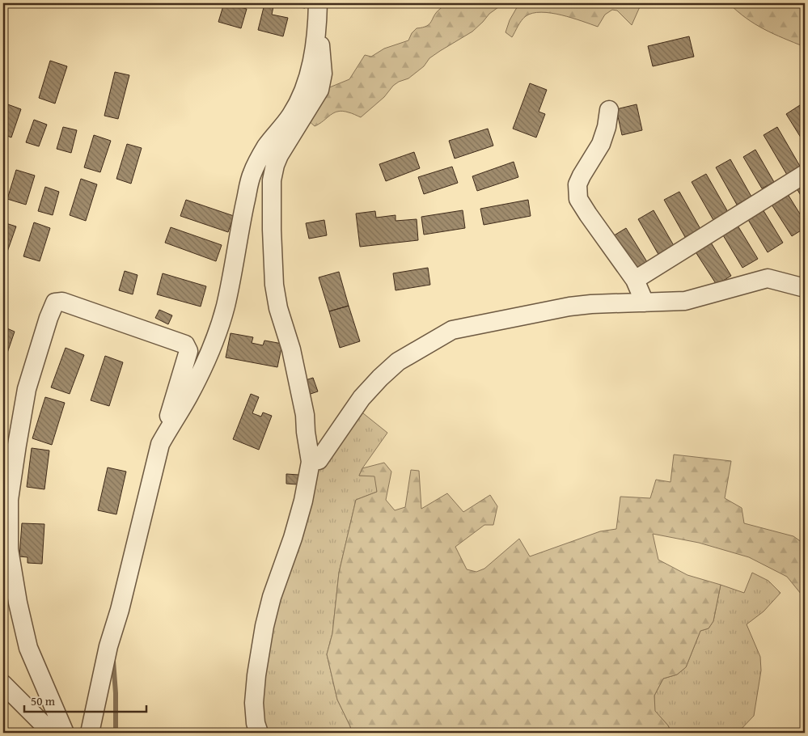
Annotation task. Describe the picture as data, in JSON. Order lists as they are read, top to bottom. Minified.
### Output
{"scale_bar":"50 m"}
